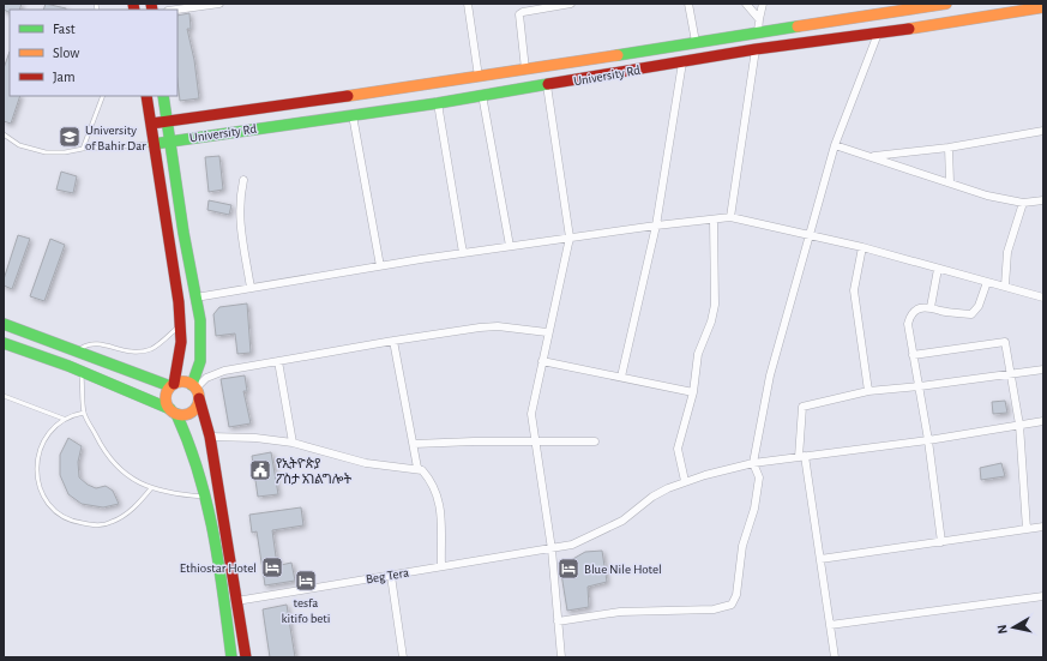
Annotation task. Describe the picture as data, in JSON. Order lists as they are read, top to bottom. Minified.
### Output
{"streets":{"main road":["University Rd"],"street":["Beg Tera"]},"places":{"school or university":["University of Bahir Dar"],"public building":["የኢትዮጵያ ፖስታ አገልግሎት"],"hotel":["Ethiostar Hotel","Blue Nile Hotel","tesfa kitifo beti"]},"legend":["Fast","Slow","Jam"],"north":"left"}
